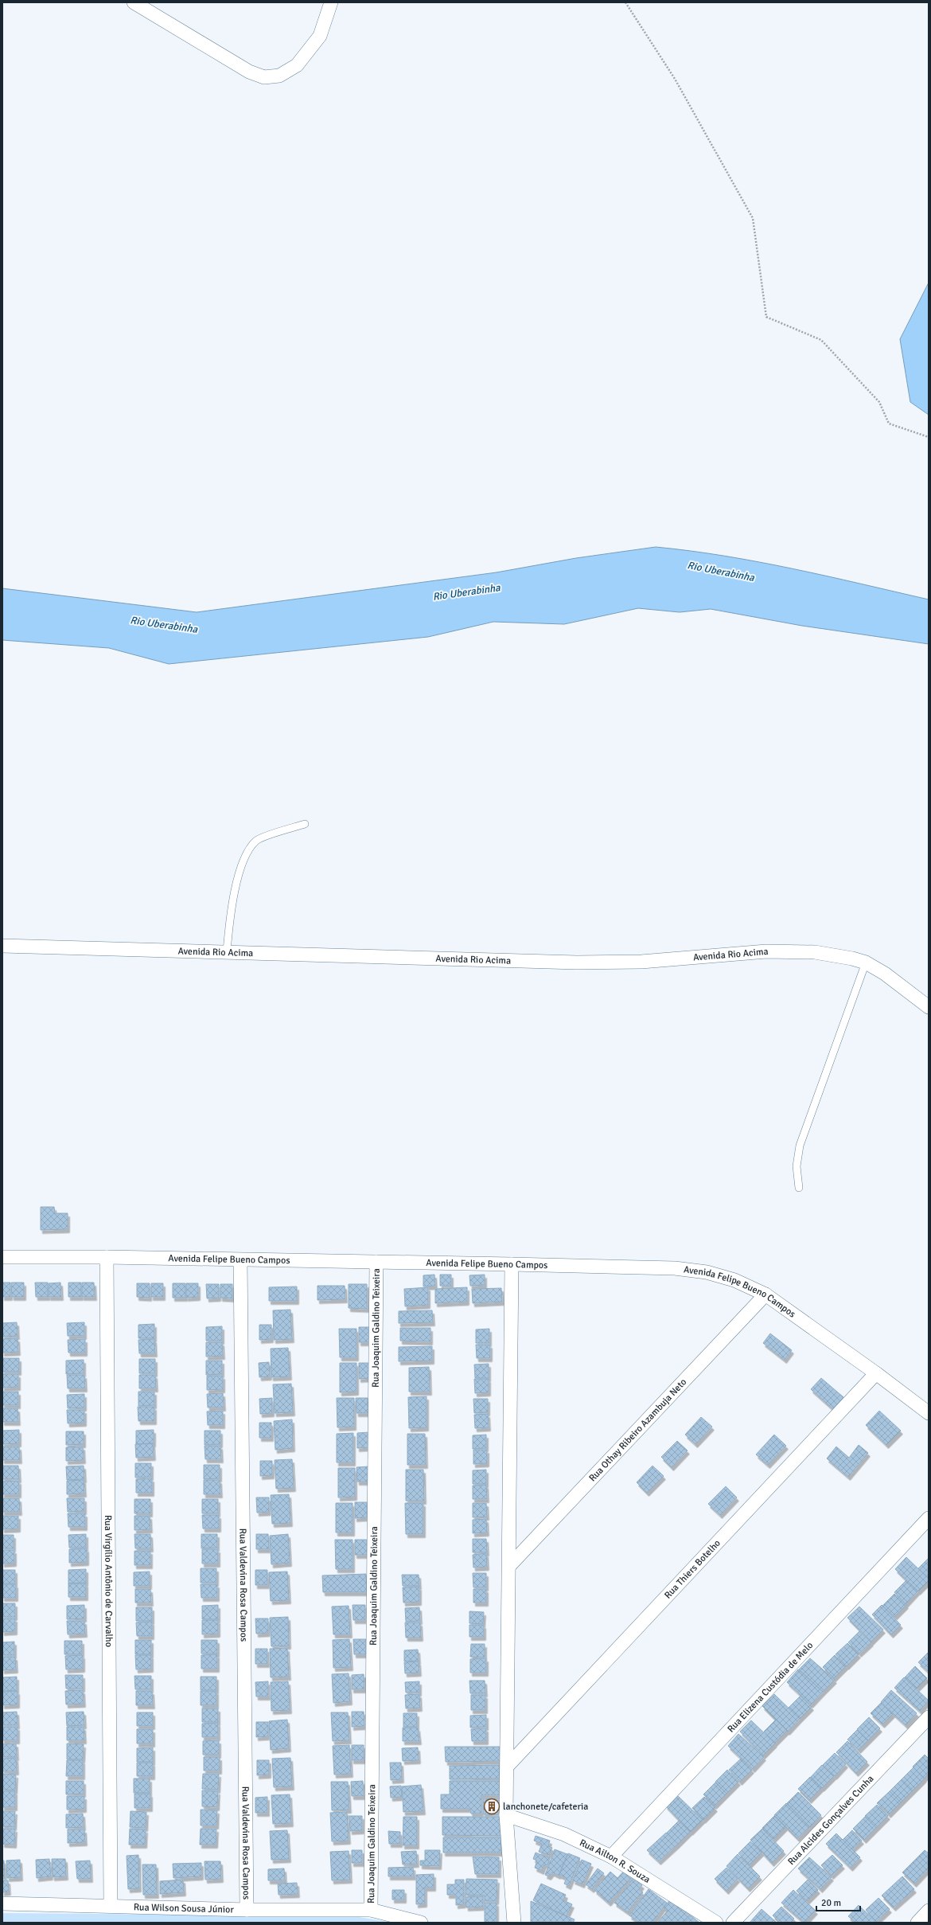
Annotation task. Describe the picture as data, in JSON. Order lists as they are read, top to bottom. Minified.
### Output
{"streets":{"street":["Avenida Rio Acima","Avenida Felipe Bueno Campos","Rua Joaquim Galdino Teixeira","Rua Othay Ribeiro Azambuja Neto","Rua Thiers Botelho","Rua Virgílio Antônio de Carvalho","Rua Valdevina Rosa Campos","Rua Elizena Custódia de Melo","Rua Alcides Gonçalves Cunha","Rua Ailton R. Souza","Rua Wilson Sousa Júnior"]},"crossings":[["Avenida Felipe Bueno Campos","Rua Joaquim Galdino Teixeira"],["Avenida Felipe Bueno Campos","Rua Othay Ribeiro Azambuja Neto"],["Avenida Felipe Bueno Campos","Rua Thiers Botelho"],["Avenida Felipe Bueno Campos","Rua Virgílio Antônio de Carvalho"],["Avenida Felipe Bueno Campos","Rua Valdevina Rosa Campos"],["Rua Joaquim Galdino Teixeira","Rua Wilson Sousa Júnior"],["Rua Virgílio Antônio de Carvalho","Rua Wilson Sousa Júnior"],["Rua Valdevina Rosa Campos","Rua Wilson Sousa Júnior"],["Rua Elizena Custódia de Melo","Rua Ailton R. Souza"]],"water":["Rio Uberabinha"],"places":{"building":["lanchonete/cafeteria"]},"scale_bar":"20 m"}
